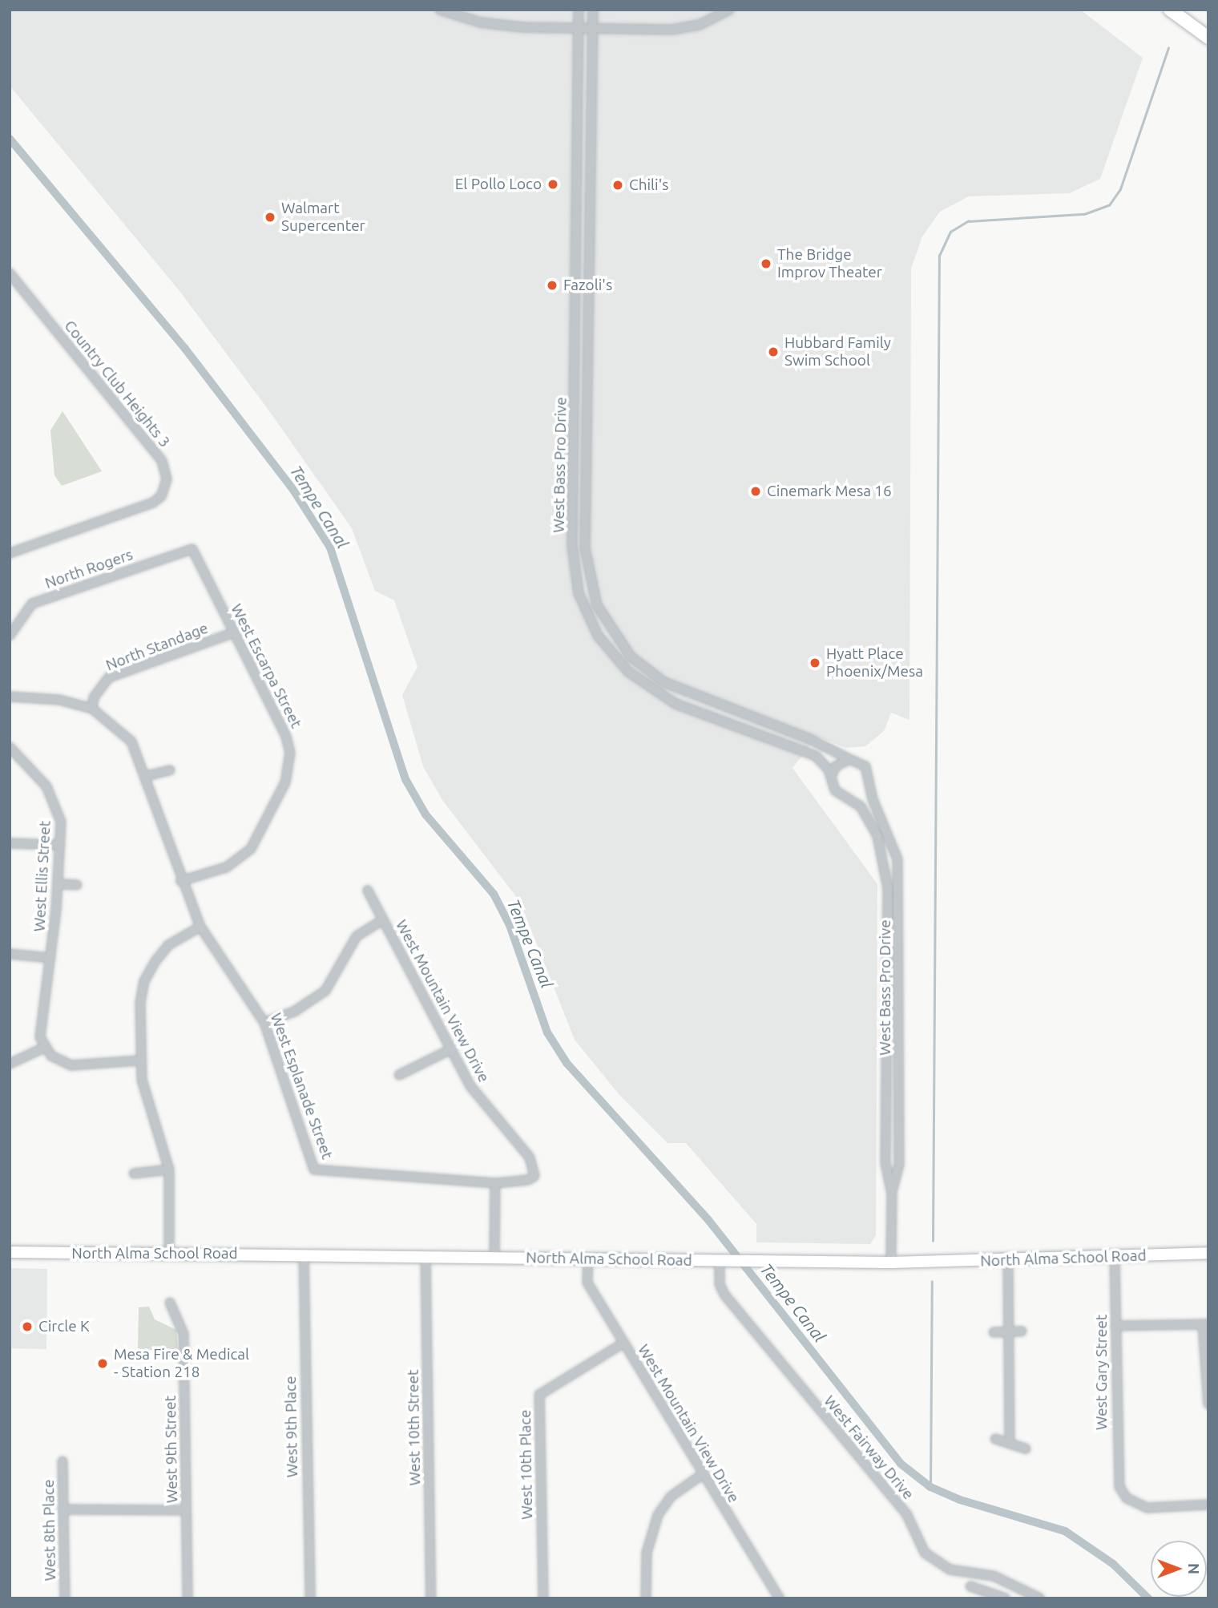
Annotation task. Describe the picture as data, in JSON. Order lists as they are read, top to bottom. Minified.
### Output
{"streets":{"main road":["North Alma School Road"],"street":["Country Club Heights 3","West Bass Pro Drive","North Rogers","North Standage","West Escarpa Street","West Ellis Street","West Mountain View Drive","West Esplanade Street","West Gary Street","West 9th Place","West 10th Street","West Fairway Drive","West 9th Street","West 10th Place","West 8th Place"]},"crossings":[["West Bass Pro Drive","North Alma School Road"],["North Rogers","West Escarpa Street"],["North Standage","West Escarpa Street"],["North Standage","West Esplanade Street"],["West Escarpa Street","West Esplanade Street"],["West Mountain View Drive","West Esplanade Street"],["West Mountain View Drive","North Alma School Road"],["West Mountain View Drive","West 10th Place"],["North Alma School Road","West Gary Street"],["North Alma School Road","West 9th Place"],["North Alma School Road","West 10th Street"],["North Alma School Road","West Fairway Drive"]],"water":["Tempe Canal"],"places":["El Pollo Loco","Chili's","Walmart Supercenter","The Bridge Improv Theater","Fazoli's","Hubbard Family Swim School","Cinemark Mesa 16","Hyatt Place Phoenix/Mesa","Circle K","Mesa Fire & Medical - Station 218"],"north":"right"}
